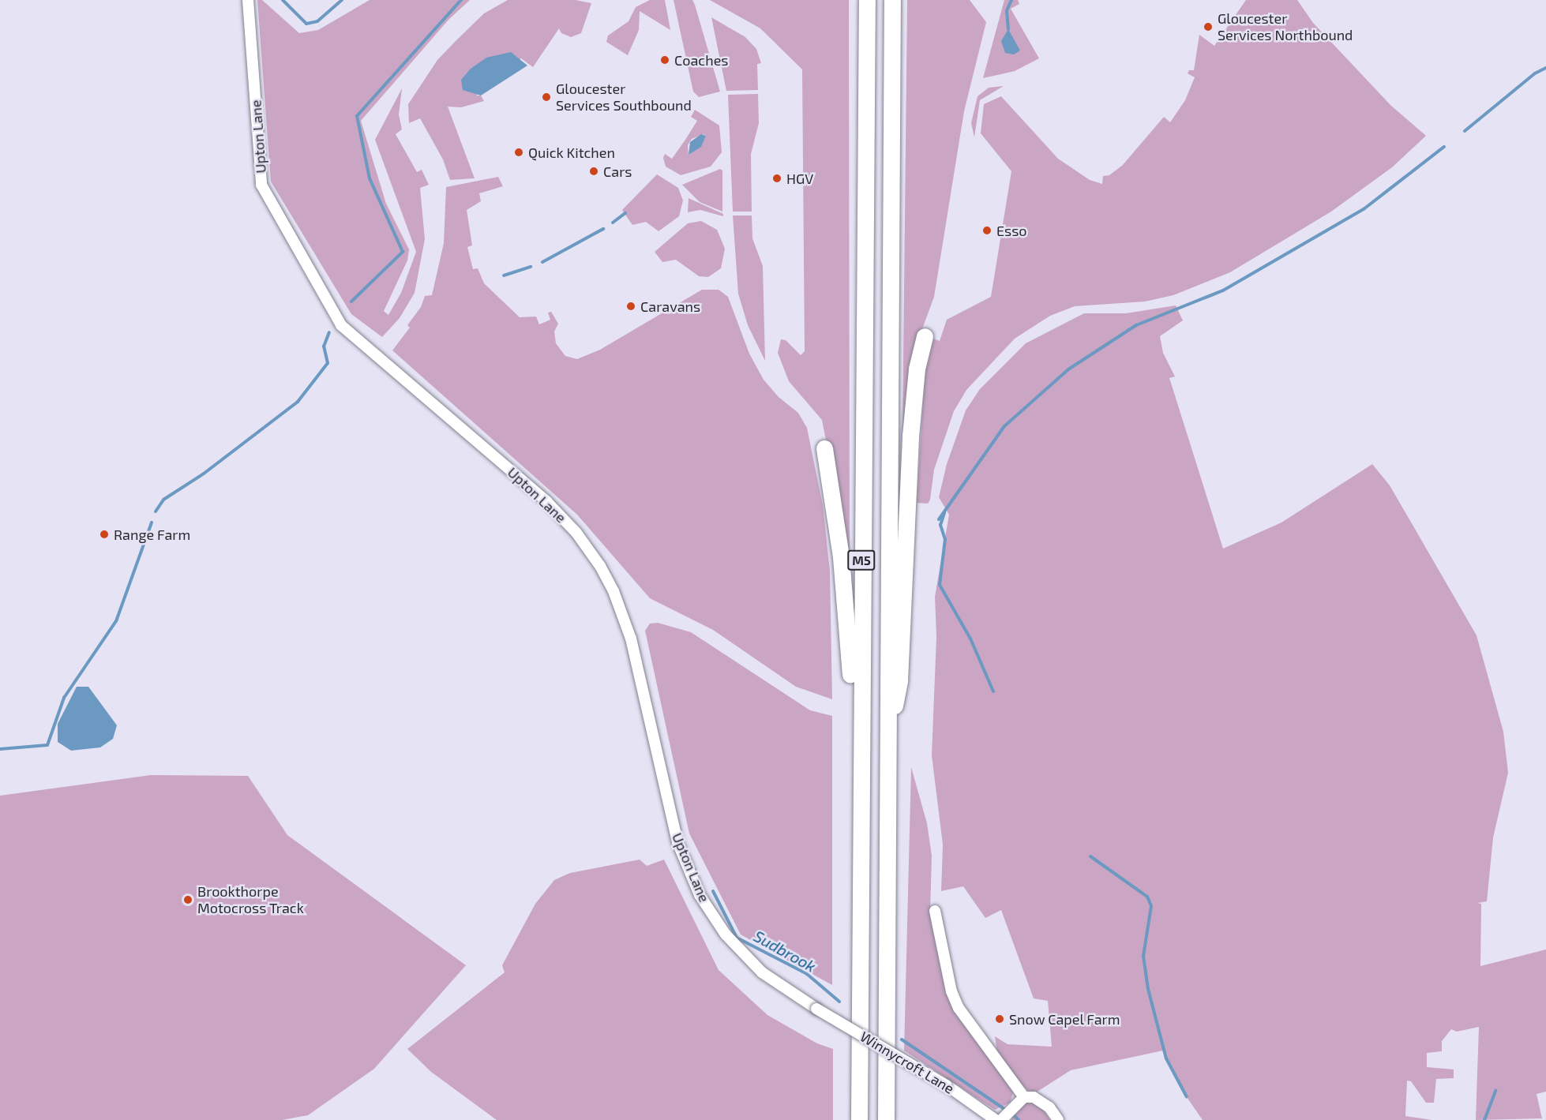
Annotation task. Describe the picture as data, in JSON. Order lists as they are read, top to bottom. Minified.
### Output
{"streets":{"highway":["M5"],"street":["Upton Lane","Winnycroft Lane"]},"crossings":[["Upton Lane","Winnycroft Lane"]],"water":["Sudbrook"],"places":["Gloucester Services Northbound","Coaches","Gloucester Services Southbound","Quick Kitchen","Cars","HGV","Esso","Caravans","Range Farm","Brookthorpe Motocross Track","Snow Capel Farm"]}
